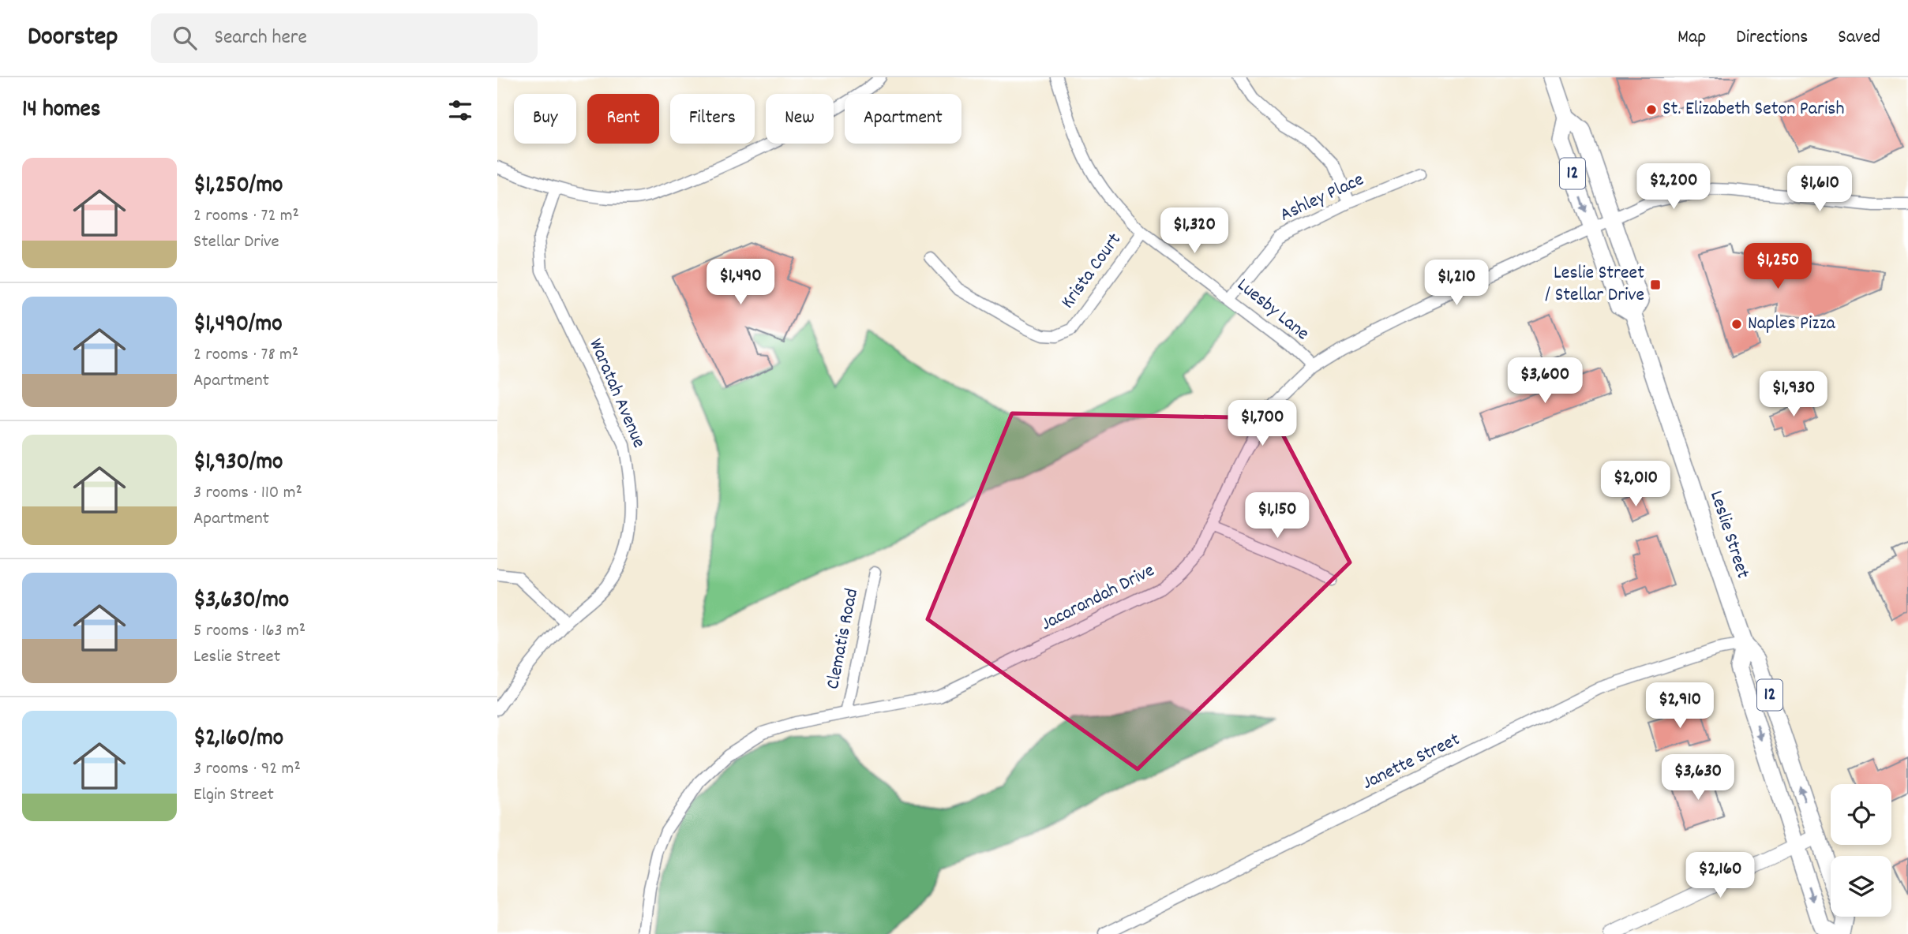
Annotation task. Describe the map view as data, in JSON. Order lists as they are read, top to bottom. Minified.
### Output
{"streets":{"main road":["12","Leslie Street"],"street":["Ashley Place","Krista Court","Luesby Lane","Waratah Avenue","Jacarandah Drive","Clematis Road","Janette Street"]},"crossings":[["Ashley Place","Luesby Lane"],["Krista Court","Luesby Lane"],["Luesby Lane","Jacarandah Drive"],["Leslie Street","Jacarandah Drive"],["Leslie Street","Janette Street"],["Jacarandah Drive","Clematis Road"]],"places":{"other":["St. Elizabeth Seton Parish","Naples Pizza"],"transit":["Leslie Street / Stellar Drive"]},"page":{"header":"Doorstep","search":"Search here","nav":["Map","Directions","Saved"],"heading":"14 homes","chip":["Buy","Rent","Filters","New","Apartment"],"list":[{"name":"$1,250/mo","note":"2 rooms · 72 m² · Stellar Drive"},{"name":"$1,490/mo","note":"2 rooms · 78 m² · Apartment"},{"name":"$1,930/mo","note":"3 rooms · 110 m² · Apartment"},{"name":"$3,630/mo","note":"5 rooms · 163 m² · Leslie Street"},{"name":"$2,160/mo","note":"3 rooms · 92 m² · Elgin Street"}],"price":["$2,200","$1,610","$1,320","$1,250","$1,490","$1,210","$3,600","$1,930","$1,700","$2,010","$1,150","$2,910","$3,630","$2,160"]}}
